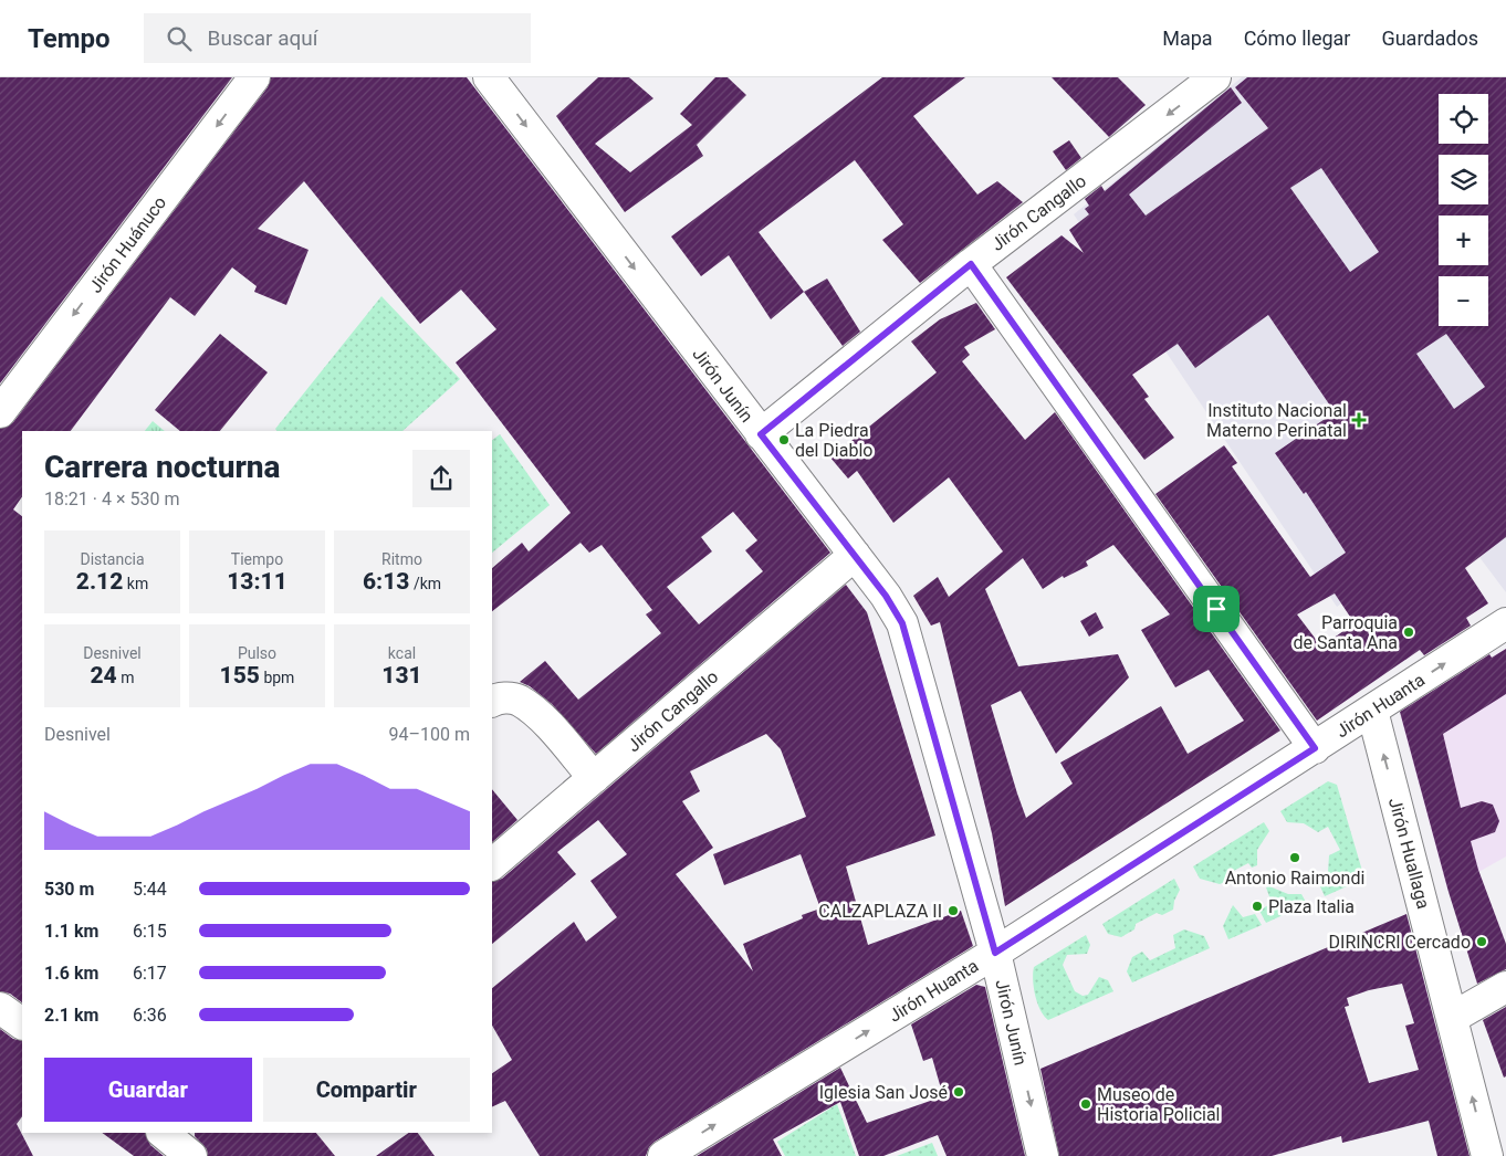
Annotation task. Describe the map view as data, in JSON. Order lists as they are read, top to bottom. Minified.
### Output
{"streets":{"street":["Jirón Cangallo","Jirón Huánuco","Jirón Junín","Jirón Huanta","Jirón Huallaga"]},"crossings":[["Jirón Cangallo","Jirón Junín"],["Jirón Junín","Jirón Huanta"],["Jirón Huanta","Jirón Huallaga"]],"one_way":["Jirón Huánuco","Jirón Junín","Jirón Huanta","Jirón Huallaga"],"places":{"health":["Instituto Nacional Materno Perinatal"],"other":["La Piedra del Diablo","Parroquia de Santa Ana","Antonio Raimondi","Plaza Italia","CALZAPLAZA II","DIRINCRI Cercado","Iglesia San José","Museo de Historia Policial"]},"page":{"header":"Tempo","search":"Buscar aquí","nav":["Mapa","Cómo llegar","Guardados"],"map_buttons":["+","−"],"heading":["Carrera nocturna","18:21 · 4 × 530 m"],"stats":[["Distancia","2.12 km"],["Tiempo","13:11"],["Ritmo","6:13 /km"],["Desnivel","24 m"],["Pulso","155 bpm"],["kcal","131"]],"chart":["Desnivel","94–100 m"],"list":[{"name":"530 m","note":"5:44"},{"name":"1.1 km","note":"6:15"},{"name":"1.6 km","note":"6:17"},{"name":"2.1 km","note":"6:36"}],"buttons":["Guardar","Compartir"]}}
